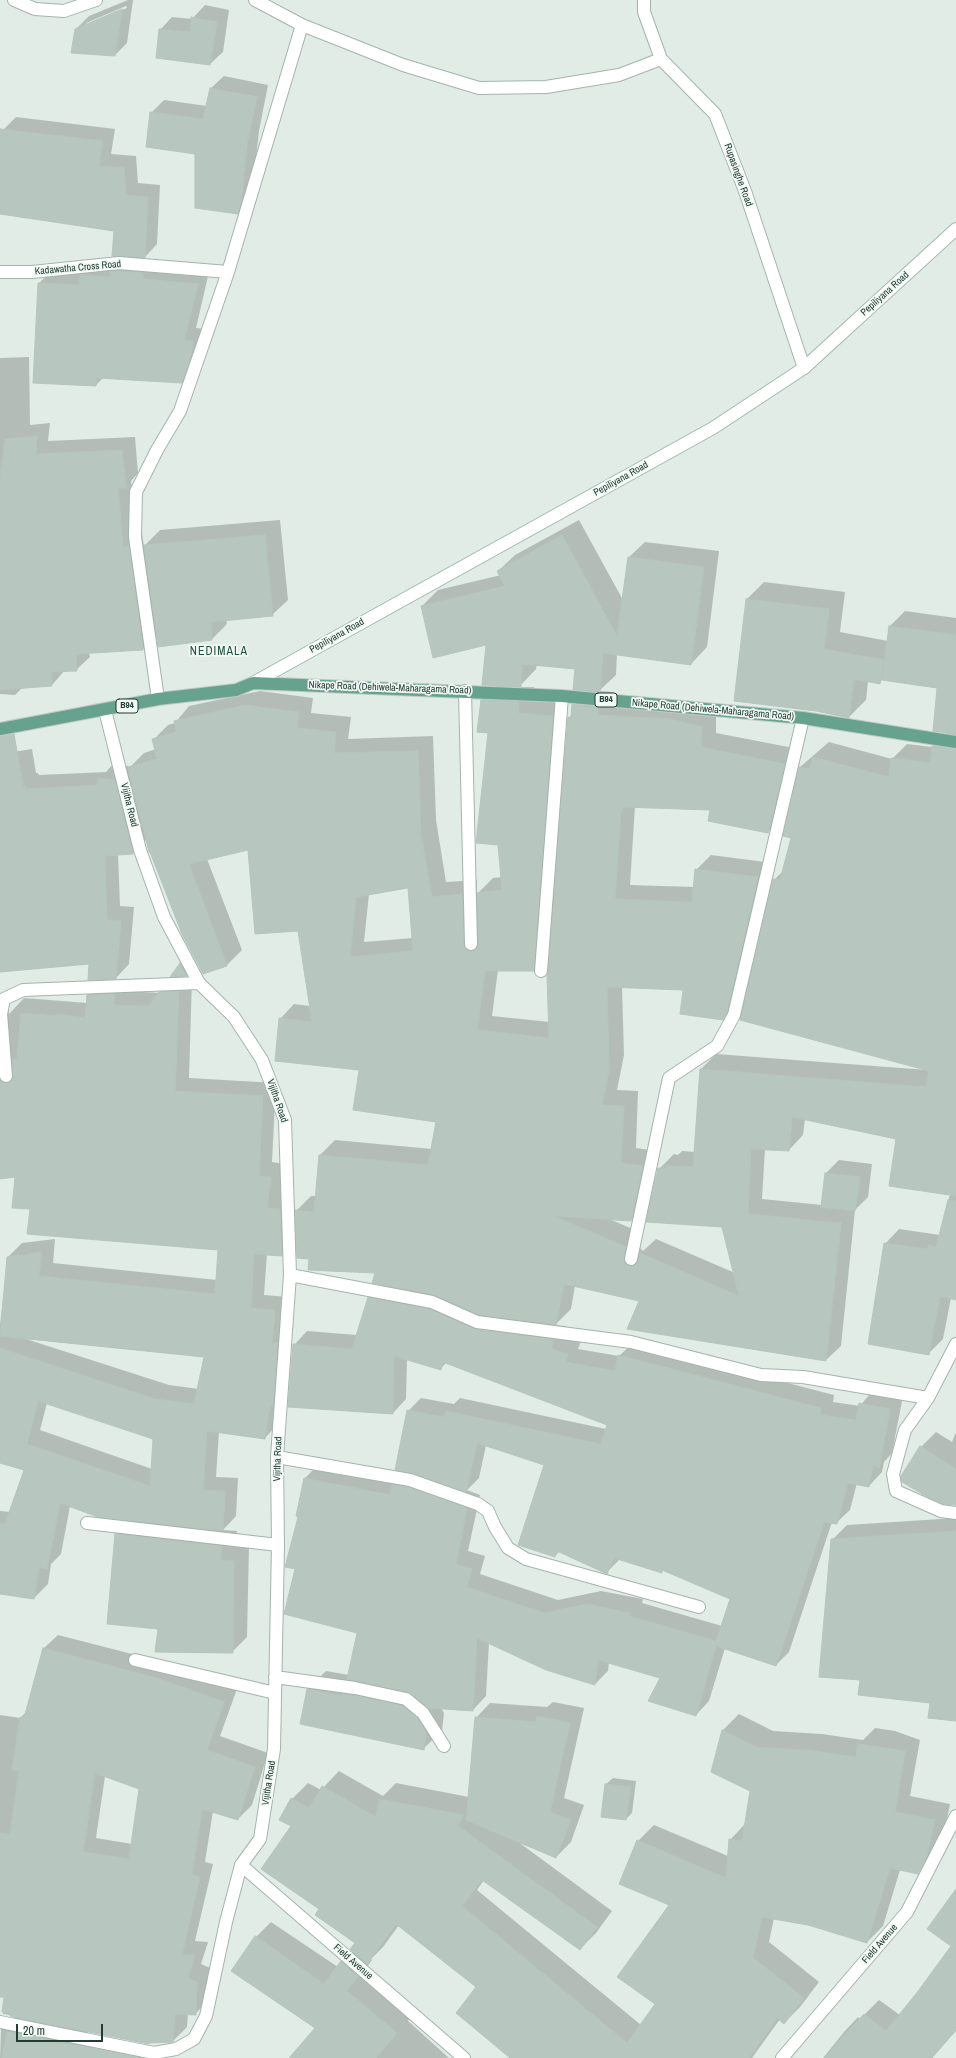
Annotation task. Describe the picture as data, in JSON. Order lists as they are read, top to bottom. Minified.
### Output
{"streets":{"main road":["Nikape Road (Dehiwela-Maharagama Road)","B94"],"street":["Rupasinghe Road","Kadawatha Cross Road","Pepiliyana Road","Vijitha Road","Field Avenue"]},"crossings":[["Rupasinghe Road","Pepiliyana Road"],["Pepiliyana Road","Nikape Road (Dehiwela-Maharagama Road)"],["Pepiliyana Road","B94"],["Nikape Road (Dehiwela-Maharagama Road)","B94"],["B94","Vijitha Road"],["Vijitha Road","Field Avenue"]],"districts":["NEDIMALA"],"scale_bar":"20 m"}
